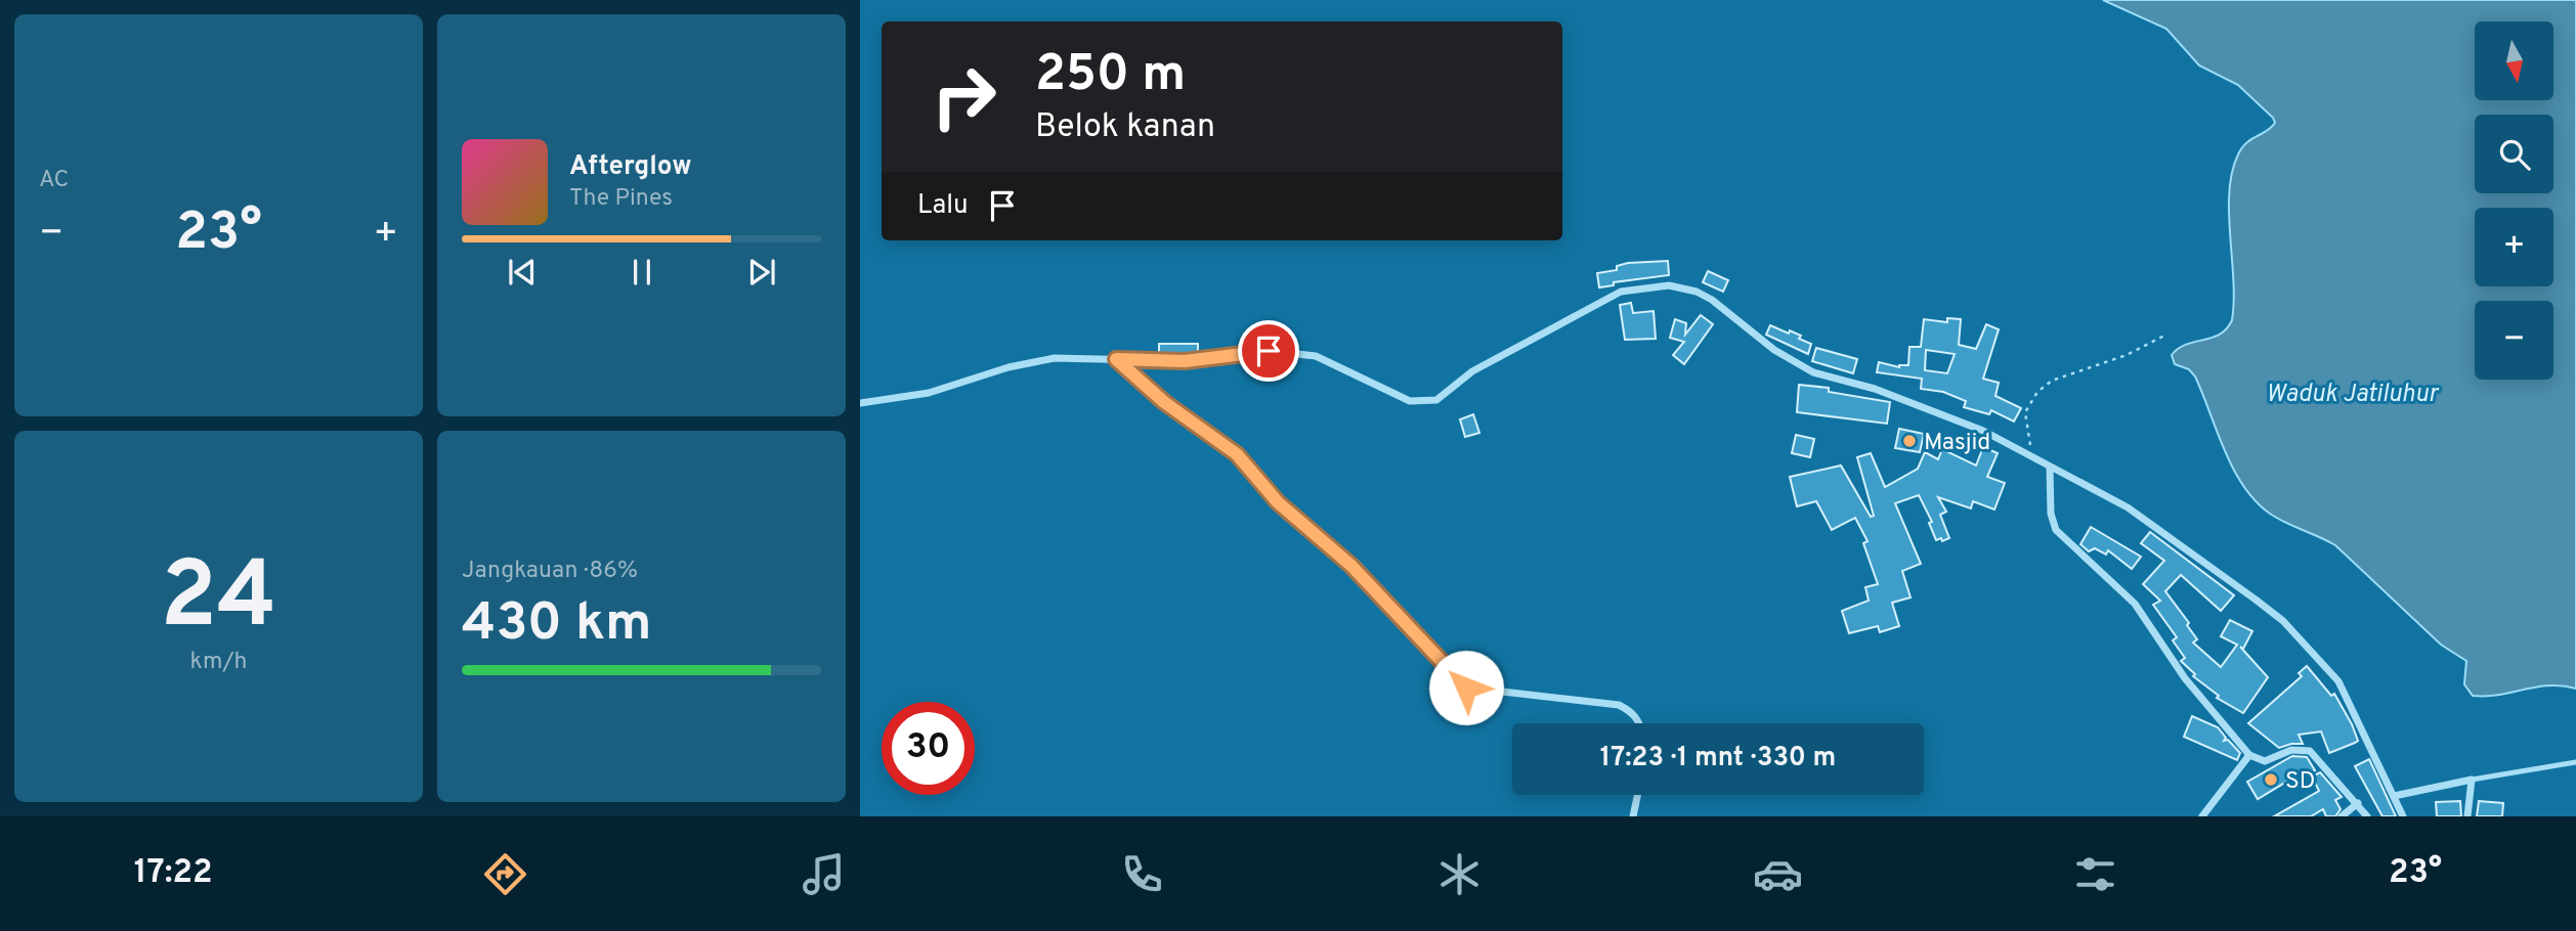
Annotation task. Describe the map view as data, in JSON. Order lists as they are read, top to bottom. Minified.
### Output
{"water":["Waduk Jatiluhur"],"places":["Masjid","SD"],"north":"bottom","page":{"tile":["AC",["24","km/h"],["Jangkauan · 86%","430 km"]],"map_buttons":["+","−"],"turn":["250 m","Belok kanan"],"song":["Afterglow","The Pines"],"then":"Lalu","heat":["−","23°","+"],"limit":"30","trip":"17:23 · 1 mnt · 330 m","tabs":["17:22","23°"]}}
